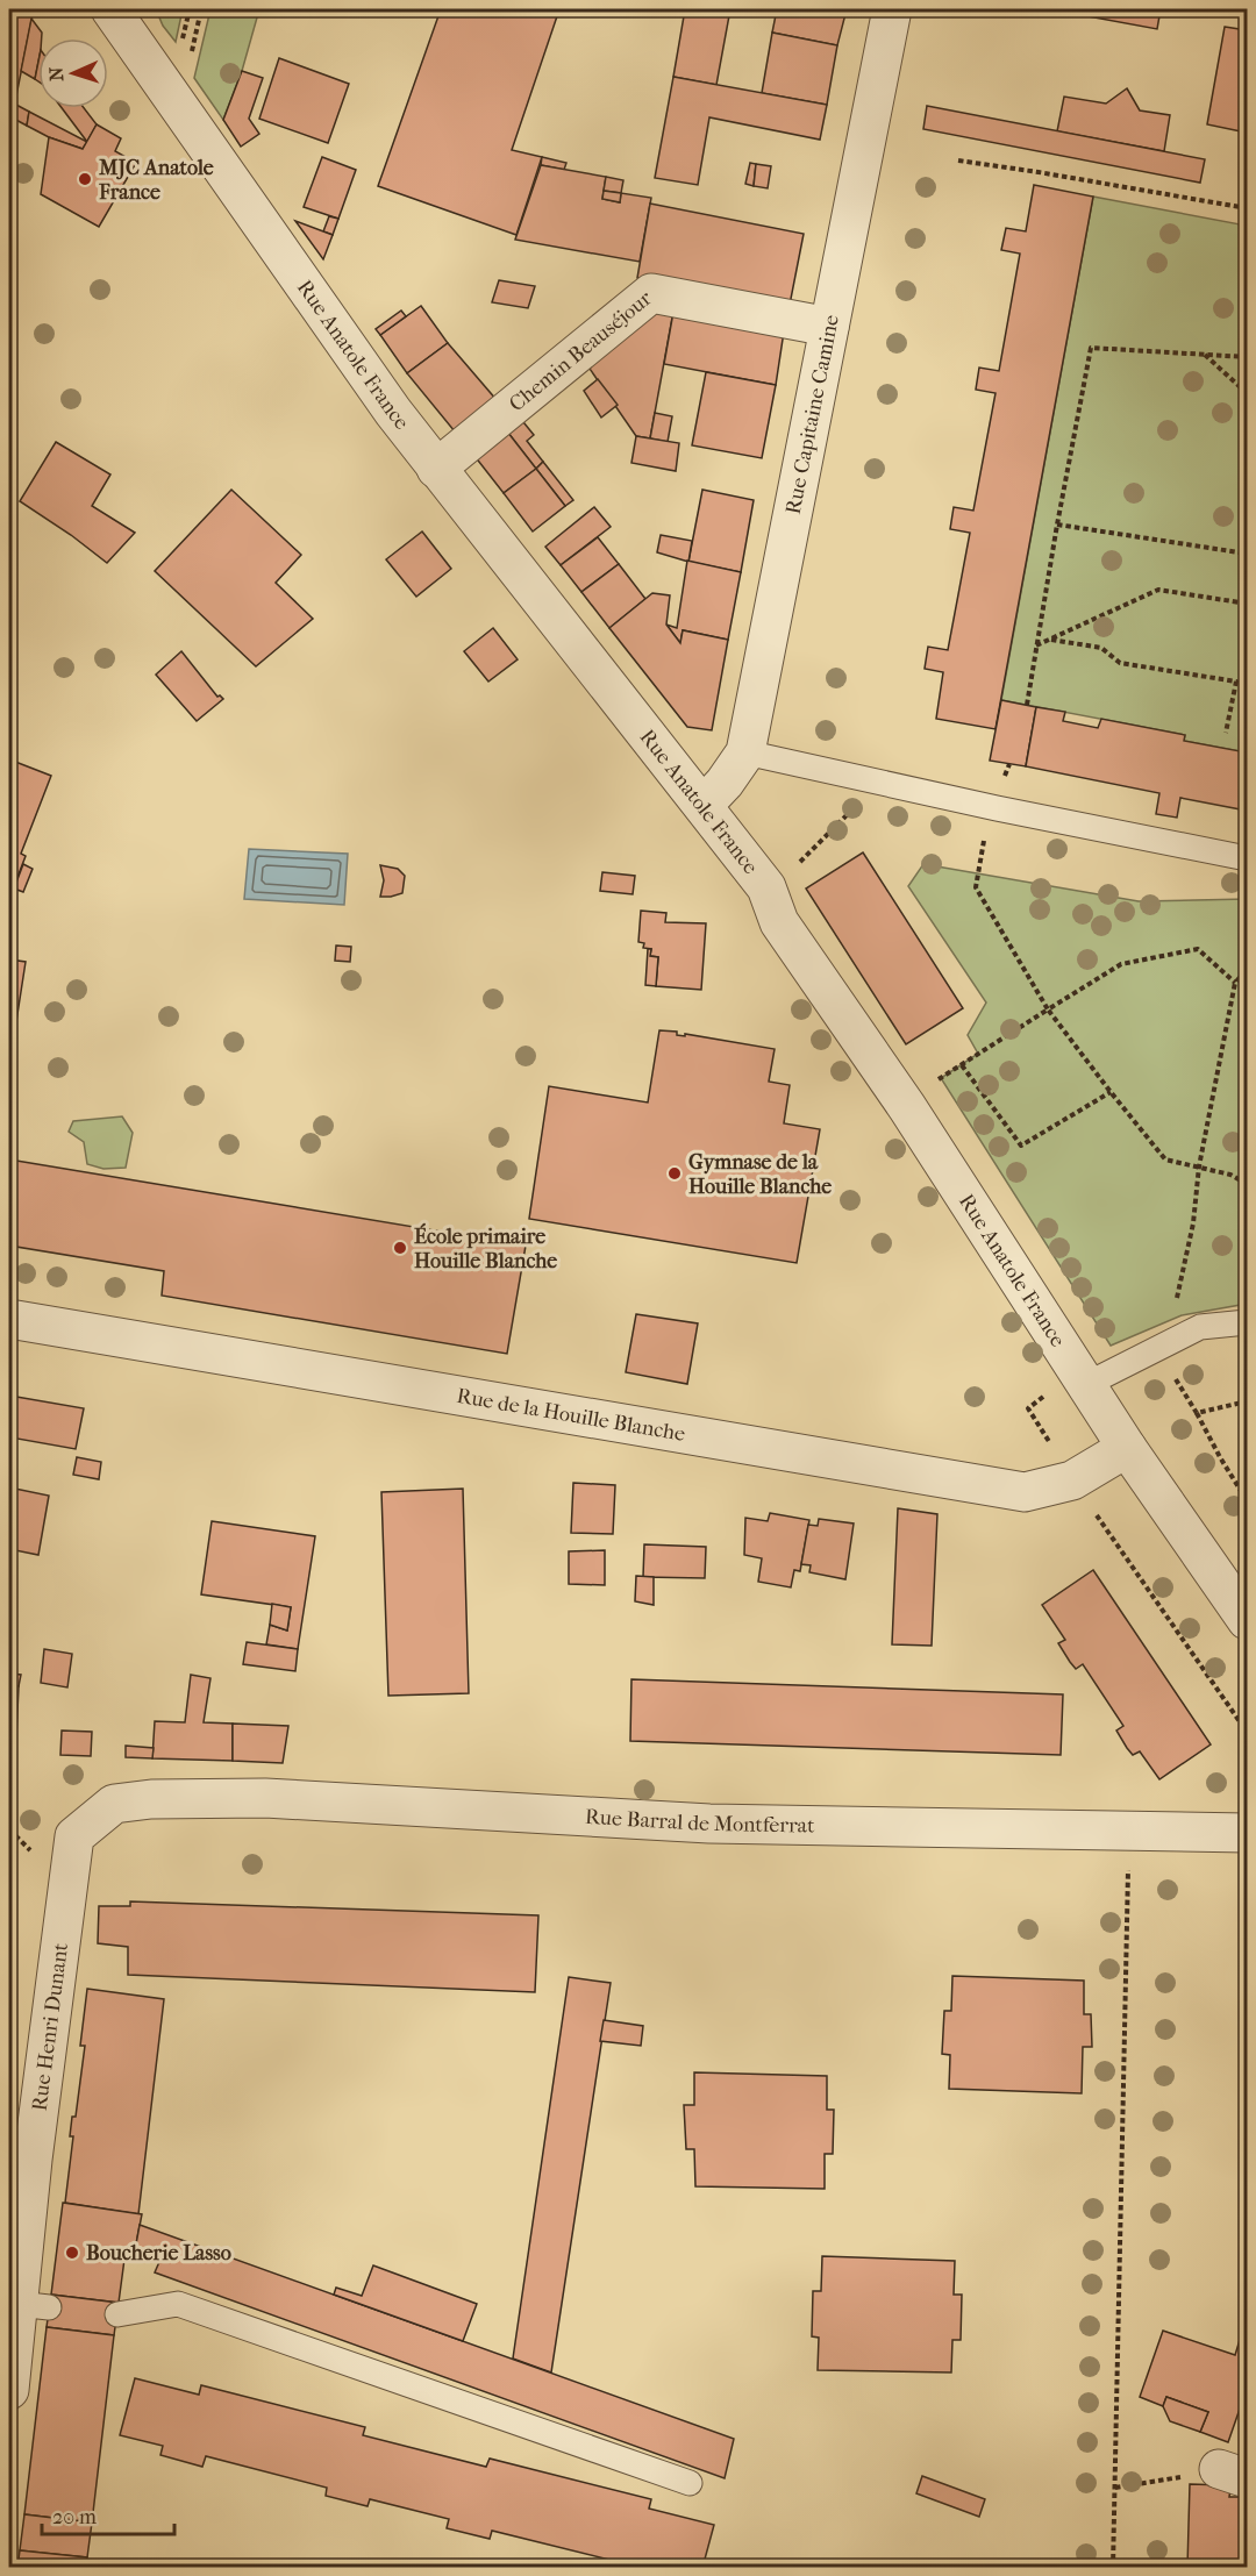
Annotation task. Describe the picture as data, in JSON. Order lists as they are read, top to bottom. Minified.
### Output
{"streets":{"street":["Rue Anatole France","Chemin Beauséjour","Rue Capitaine Camine","Rue de la Houille Blanche","Rue Barral de Montferrat","Rue Henri Dunant"]},"crossings":[["Rue Anatole France","Chemin Beauséjour"],["Rue Anatole France","Rue Capitaine Camine"],["Rue Anatole France","Rue de la Houille Blanche"],["Chemin Beauséjour","Rue Capitaine Camine"],["Rue Barral de Montferrat","Rue Henri Dunant"]],"places":["MJC Anatole France","Gymnase de la Houille Blanche","École primaire Houille Blanche","Boucherie Lasso"],"scale_bar":"20 m","north":"left"}
